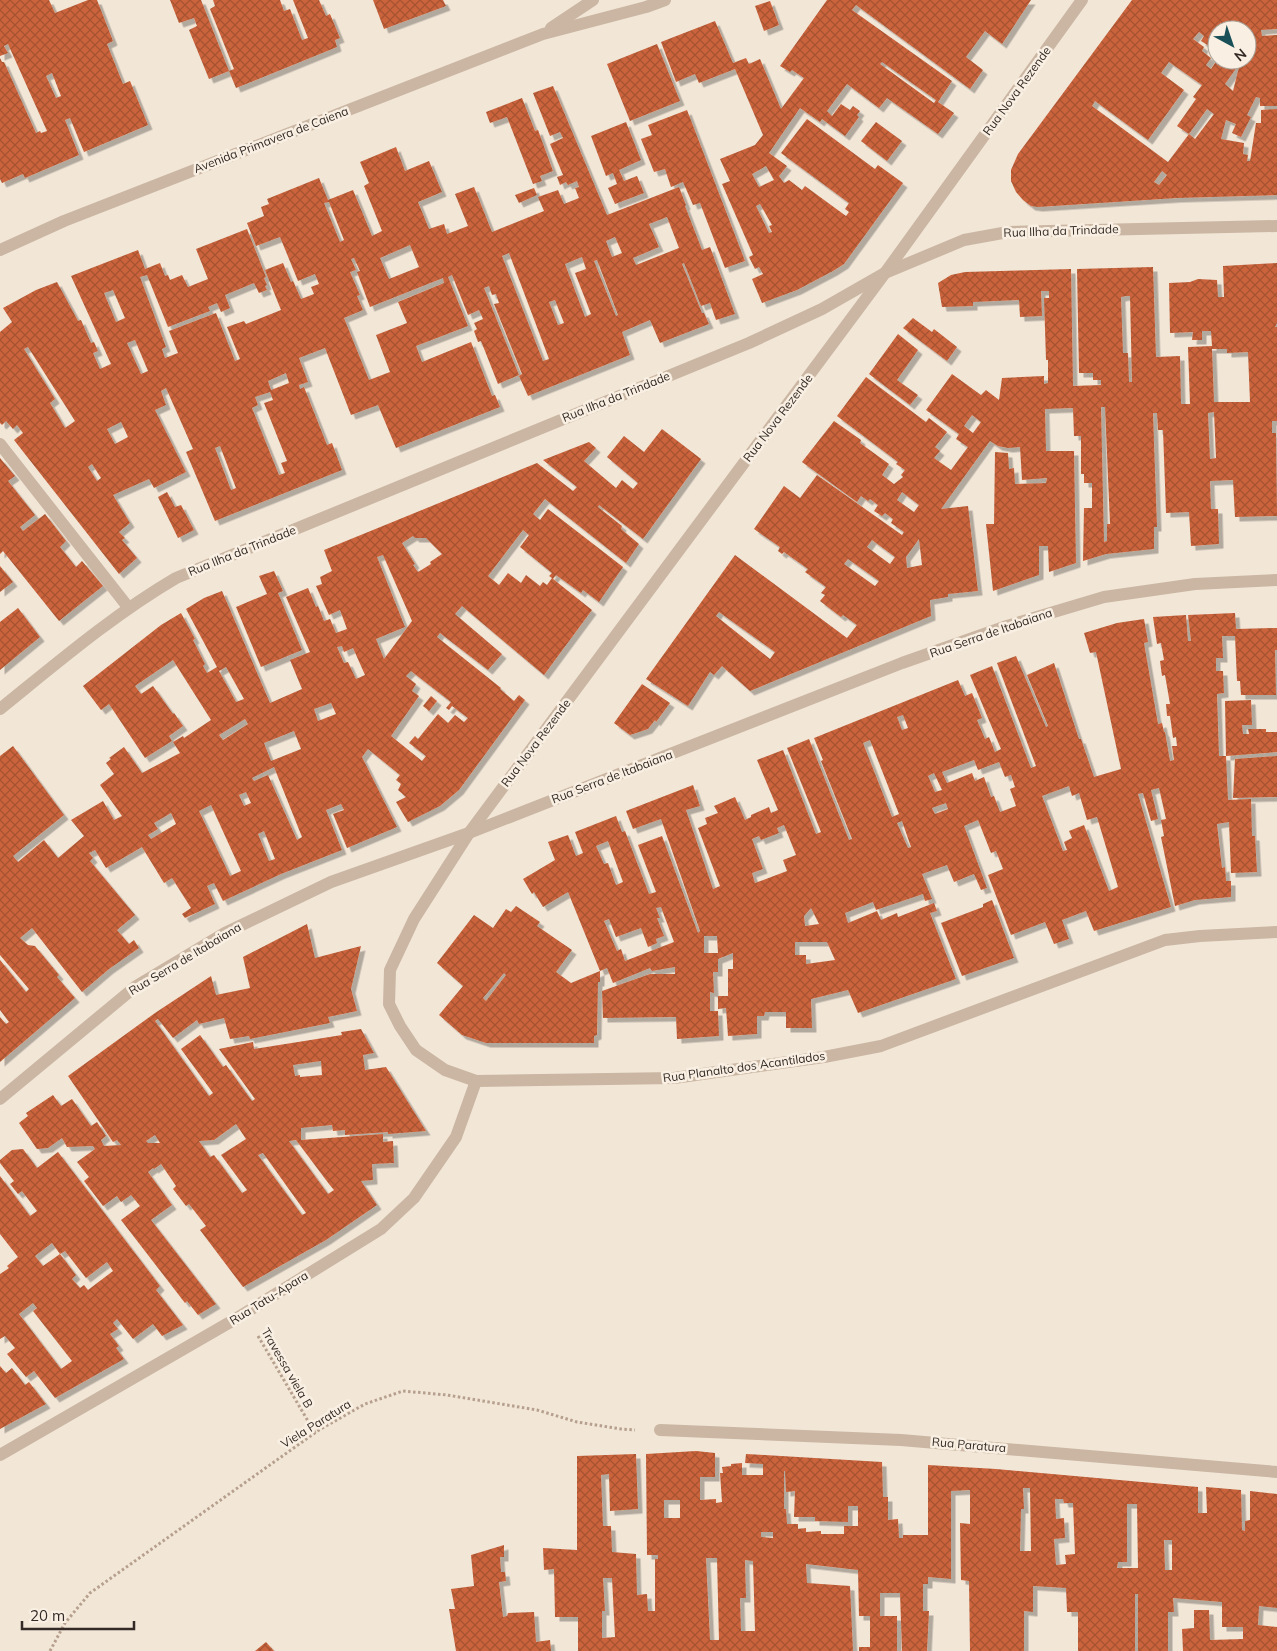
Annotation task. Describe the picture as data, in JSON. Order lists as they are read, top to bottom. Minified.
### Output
{"streets":{"street":["Rua Nova Rezende","Avenida Primavera de Caiena","Rua Ilha da Trindade","Rua Serra de Itabaiana","Rua Planalto dos Acantilados","Rua Tatu-Apara","Rua Paratura"],"path":["Travessa viela B","Viela Paratura"]},"crossings":[["Rua Nova Rezende","Rua Ilha da Trindade"],["Rua Nova Rezende","Rua Serra de Itabaiana"],["Rua Nova Rezende","Rua Planalto dos Acantilados"],["Rua Serra de Itabaiana","Rua Planalto dos Acantilados"],["Rua Planalto dos Acantilados","Rua Tatu-Apara"],["Rua Tatu-Apara","Travessa viela B"],["Travessa viela B","Viela Paratura"],["Viela Paratura","Rua Paratura"]],"scale_bar":"20 m","north":"bottom right"}
